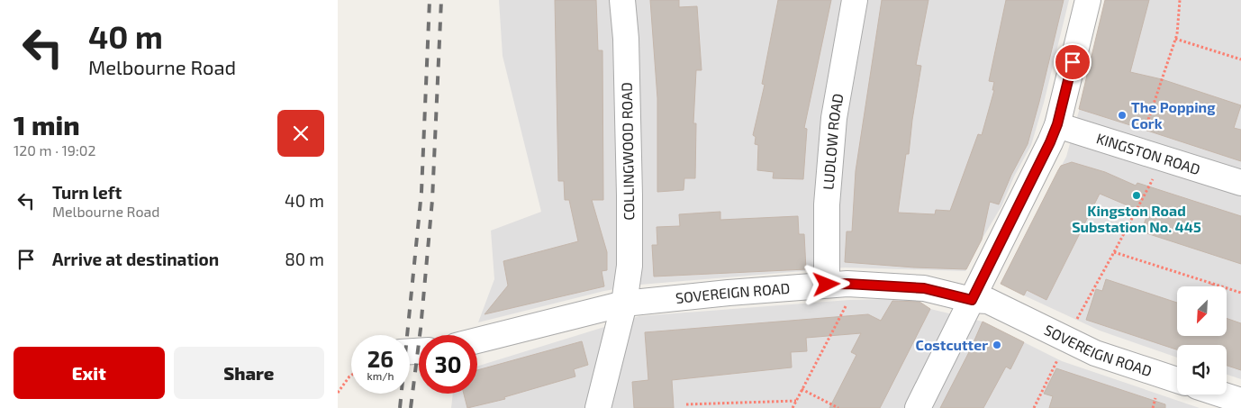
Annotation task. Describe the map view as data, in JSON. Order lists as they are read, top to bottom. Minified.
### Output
{"streets":{"street":["LUDLOW ROAD","COLLINGWOOD ROAD","KINGSTON ROAD","SOVEREIGN ROAD"]},"crossings":[["LUDLOW ROAD","SOVEREIGN ROAD"],["COLLINGWOOD ROAD","SOVEREIGN ROAD"]],"places":["The Popping Cork","Kingston Road Substation No. 445","Costcutter"],"north":"bottom left","page":{"turn":["40 m","Melbourne Road"],"heading":["1 min","120 m · 19:02"],"list":[{"name":"Turn left","note":"Melbourne Road","value":"40 m"},{"name":"Arrive at destination","value":"80 m"}],"speed":"26 km/h","limit":"30","buttons":["Exit","Share"]}}
